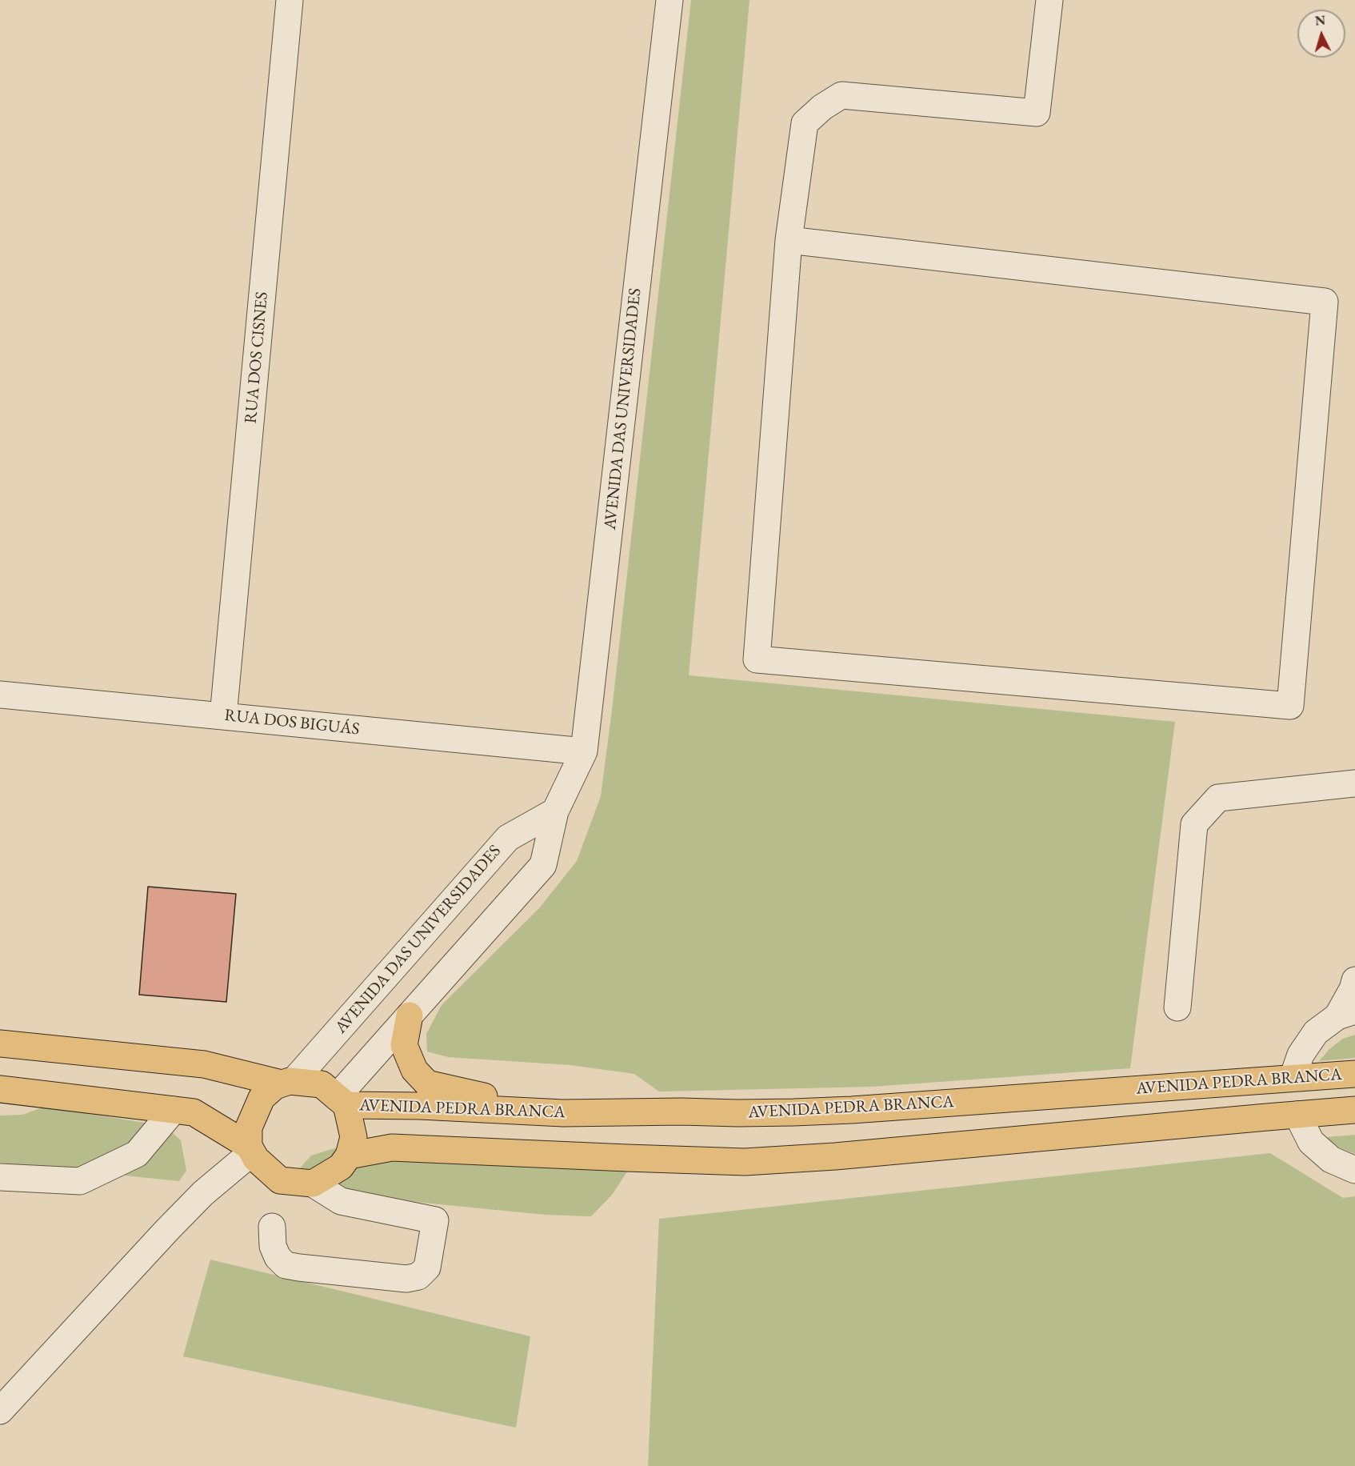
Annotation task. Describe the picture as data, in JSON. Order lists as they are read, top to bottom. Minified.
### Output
{"streets":{"main road":["AVENIDA PEDRA BRANCA"],"street":["RUA DOS CISNES","AVENIDA DAS UNIVERSIDADES","RUA DOS BIGUÁS"]},"crossings":[["RUA DOS CISNES","RUA DOS BIGUÁS"],["AVENIDA DAS UNIVERSIDADES","RUA DOS BIGUÁS"],["AVENIDA DAS UNIVERSIDADES","AVENIDA PEDRA BRANCA"]],"north":"top"}
